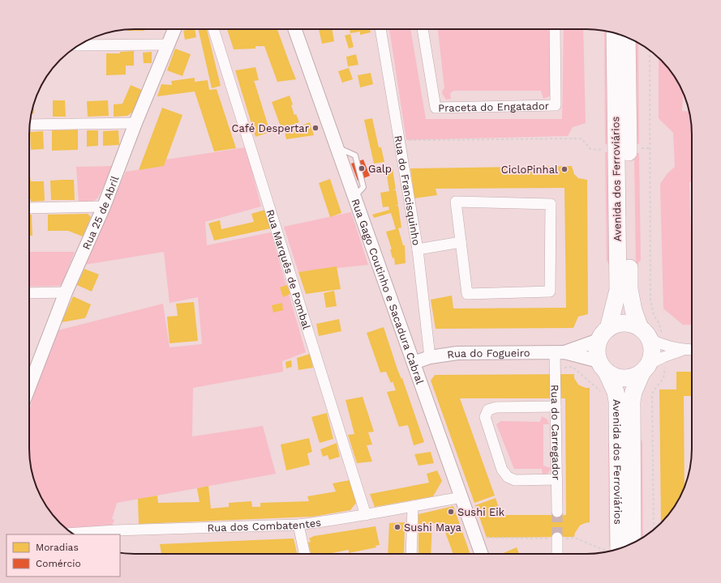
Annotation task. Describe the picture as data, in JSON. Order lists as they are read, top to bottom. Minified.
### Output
{"streets":{"main road":["Avenida dos Ferroviários"],"street":["Praceta do Engatador","Rua do Francisquinho","Rua 25 de Abril","Rua Marquês de Pombal","Rua Gago Coutinho e Sacadura Cabral","Rua do Fogueiro","Rua do Carregador","Rua dos Combatentes"]},"crossings":[["Avenida dos Ferroviários","Rua do Fogueiro"],["Rua do Francisquinho","Rua do Fogueiro"],["Rua Marquês de Pombal","Rua dos Combatentes"],["Rua Gago Coutinho e Sacadura Cabral","Rua do Fogueiro"],["Rua Gago Coutinho e Sacadura Cabral","Rua dos Combatentes"],["Rua do Fogueiro","Rua do Carregador"]],"places":["Café Despertar","Galp","CicloPinhal","Sushi Eik","Sushi Maya"],"legend":["Moradias","Comércio"]}
